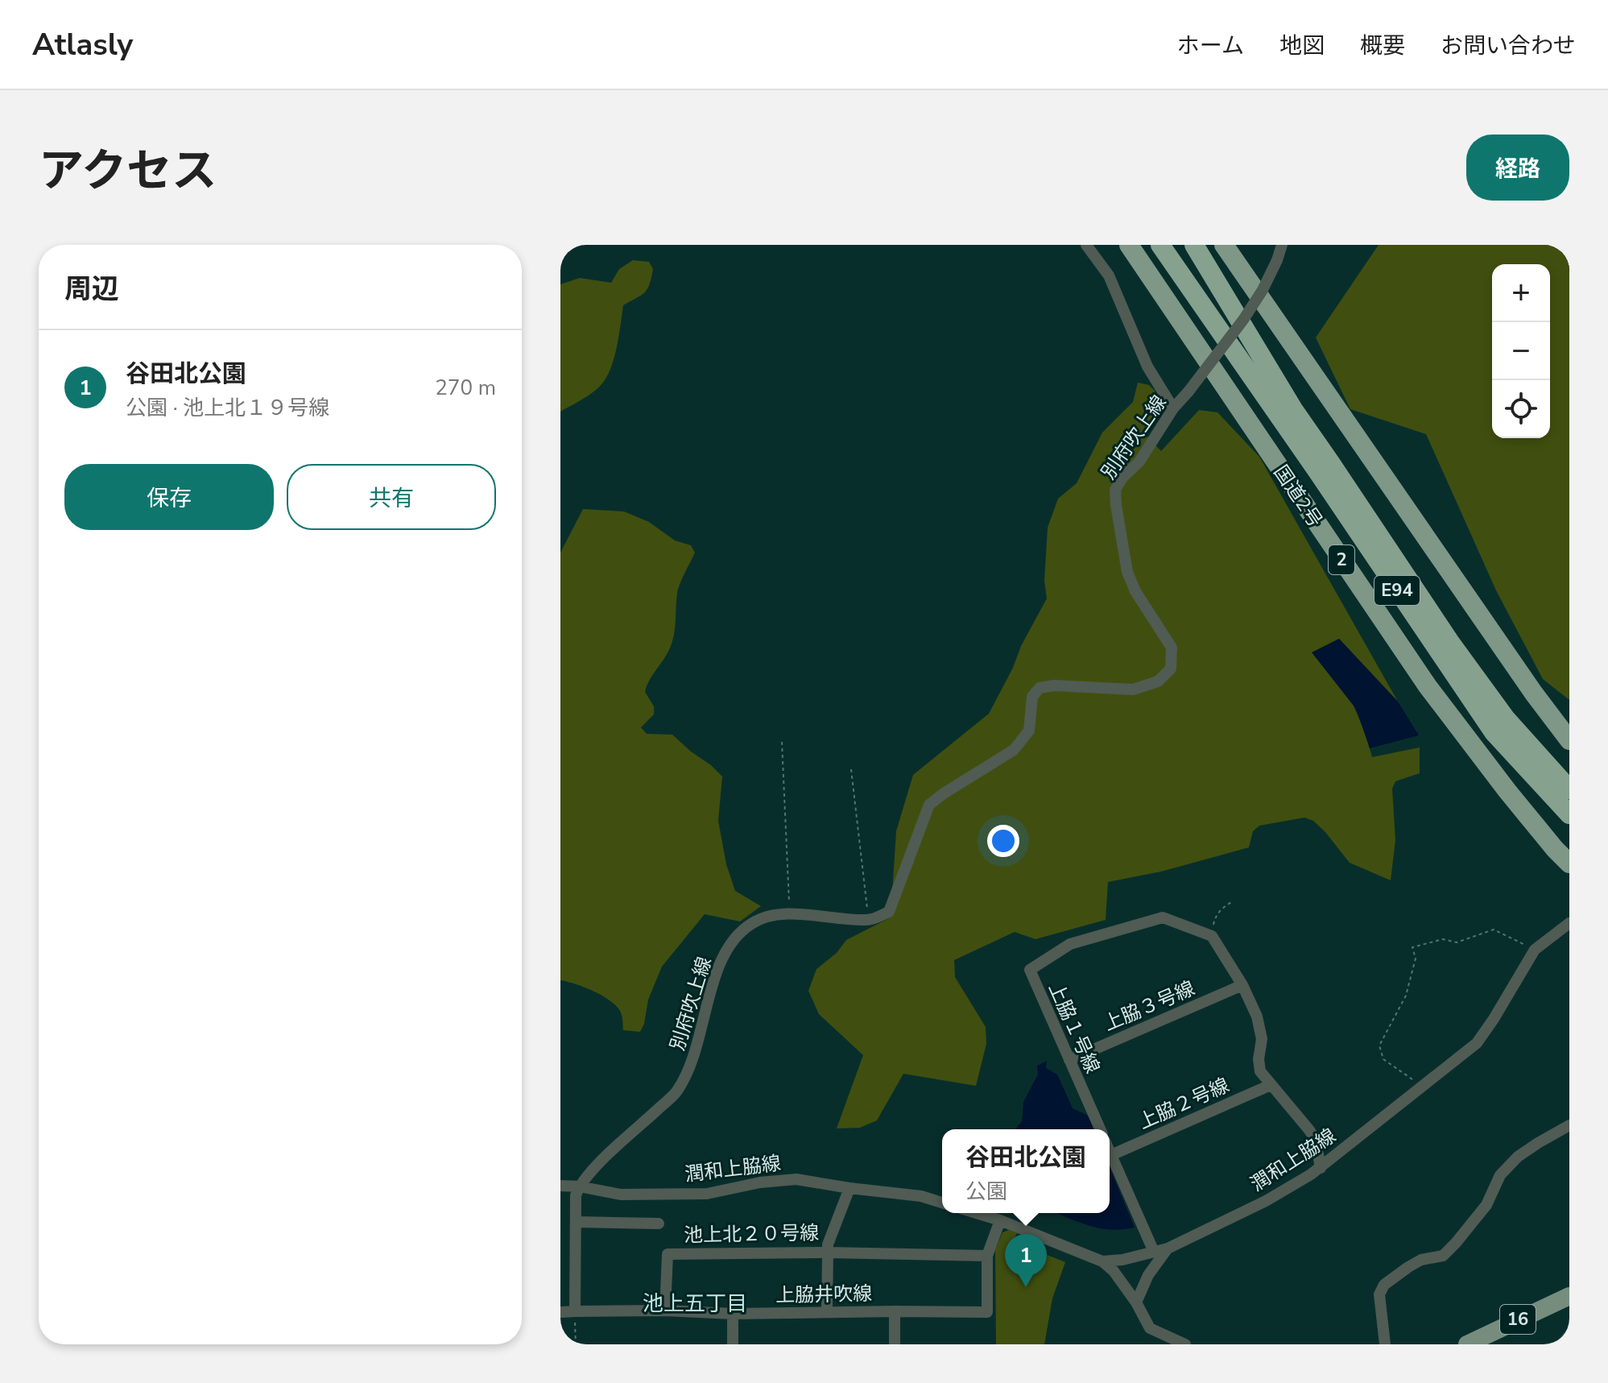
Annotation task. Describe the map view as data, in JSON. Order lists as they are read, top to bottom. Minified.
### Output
{"streets":{"highway":["国道2号","2","E94"],"main road":["16"],"street":["別府吹上線","上脇３号線","上脇１号線","上脇２号線","潤和上脇線","池上北２０号線","上脇井吹線"]},"crossings":[["別府吹上線","潤和上脇線"],["上脇３号線","上脇１号線"],["潤和上脇線","池上北２０号線"],["池上北２０号線","上脇井吹線"]],"districts":["池上五丁目"],"page":{"header":"Atlasly","nav":["ホーム","地図","概要","お問い合わせ"],"title":"アクセス","buttons":["経路",["保存","共有"]],"heading":"周辺","map_buttons":["+","−"],"list":[{"mark":"1","name":"谷田北公園","note":"公園 · 池上北１９号線","value":"270 m"}],"popup":["谷田北公園","公園"],"pins":"1"}}
